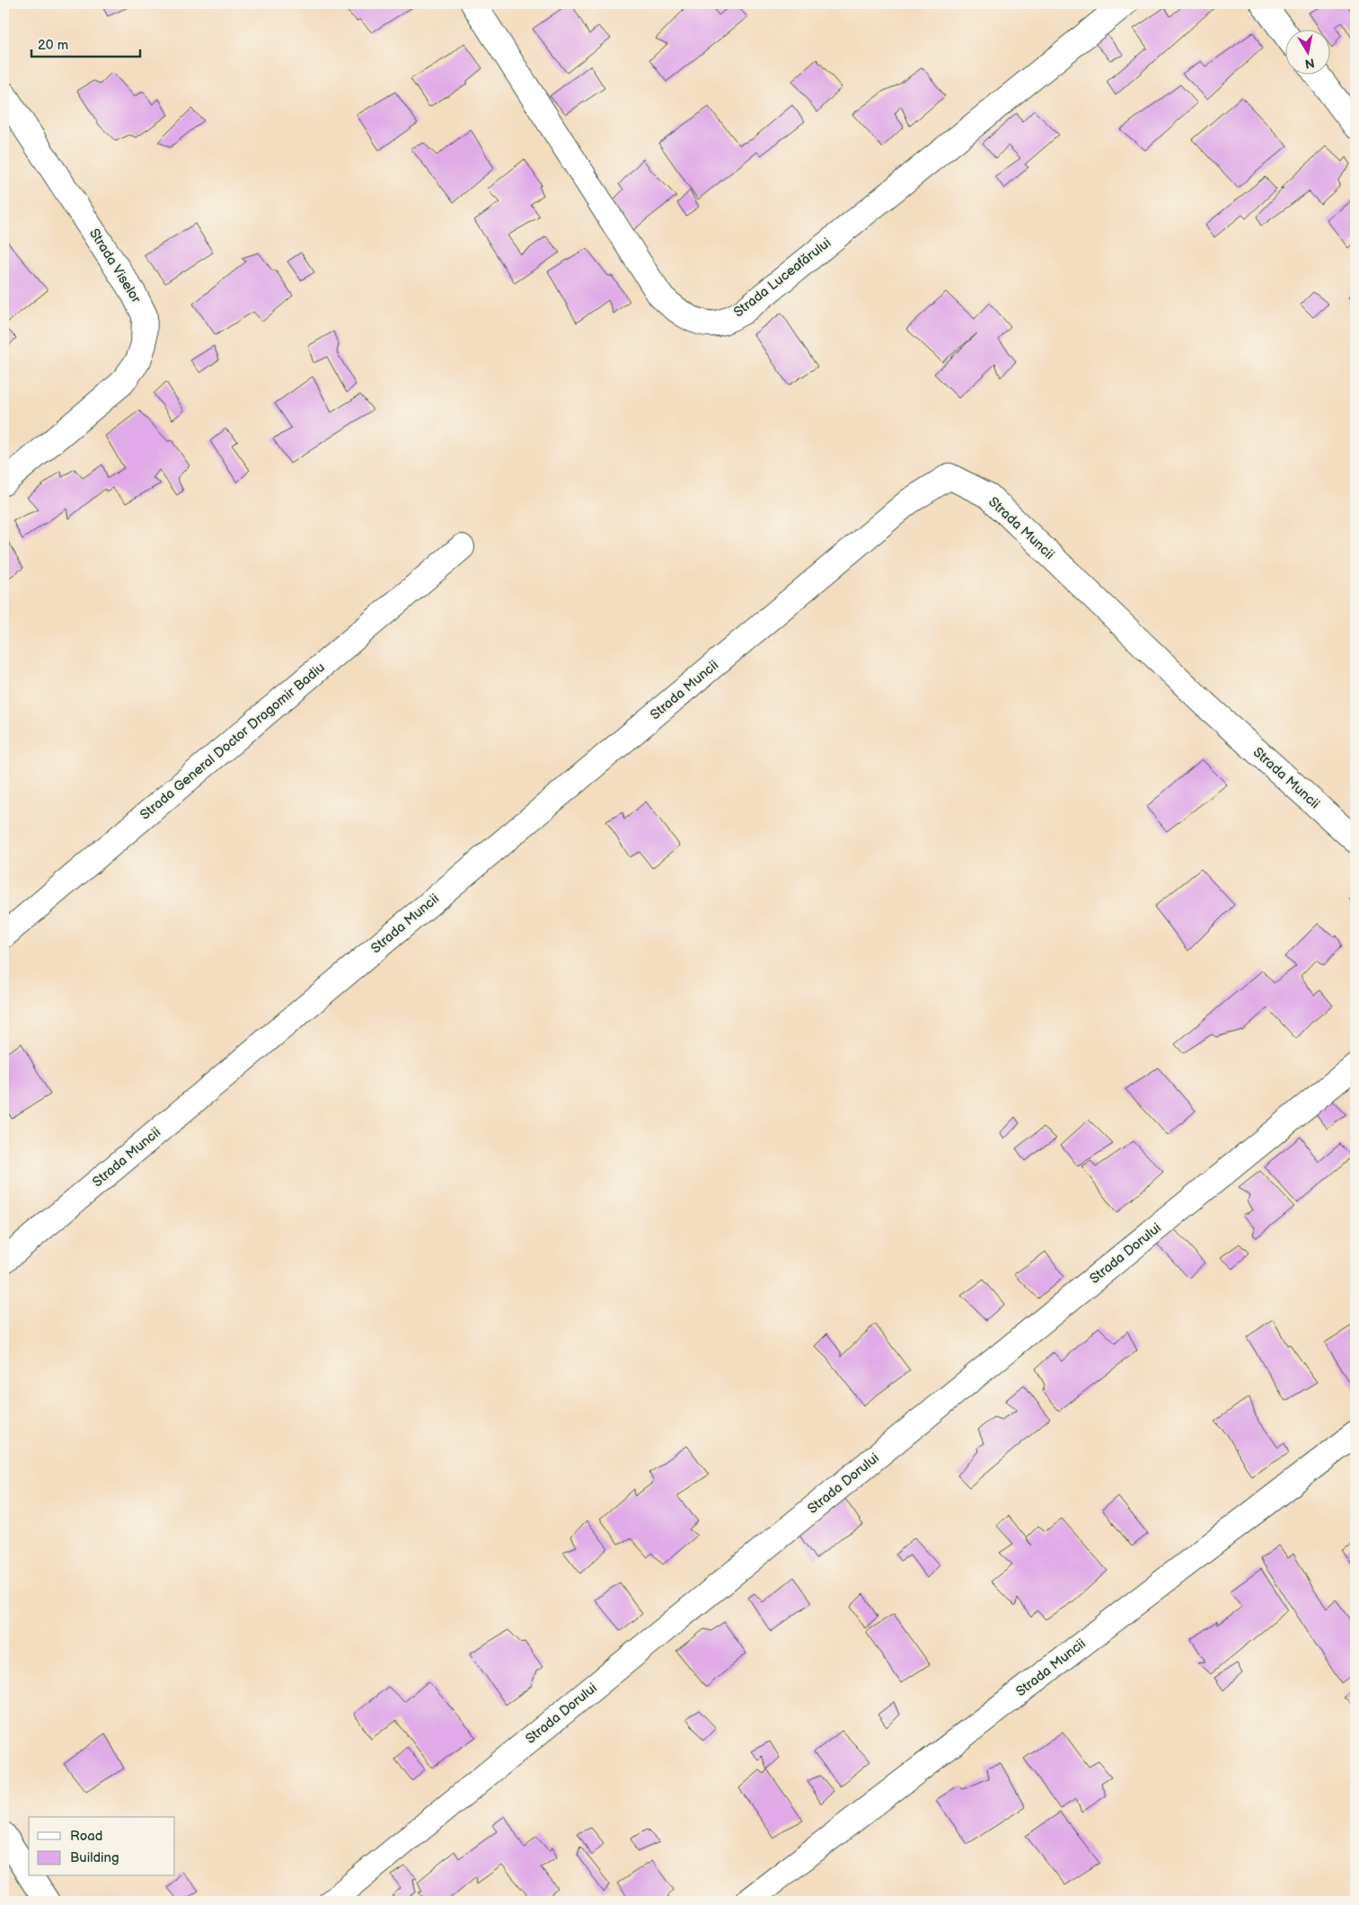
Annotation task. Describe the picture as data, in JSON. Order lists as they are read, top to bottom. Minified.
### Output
{"streets":{"street":["Strada Viselor","Strada Luceafărului","Strada Muncii","Strada General Doctor Dragomir Badiu","Strada Dorului"]},"legend":["Road","Building"],"scale_bar":"20 m","north":"bottom"}
